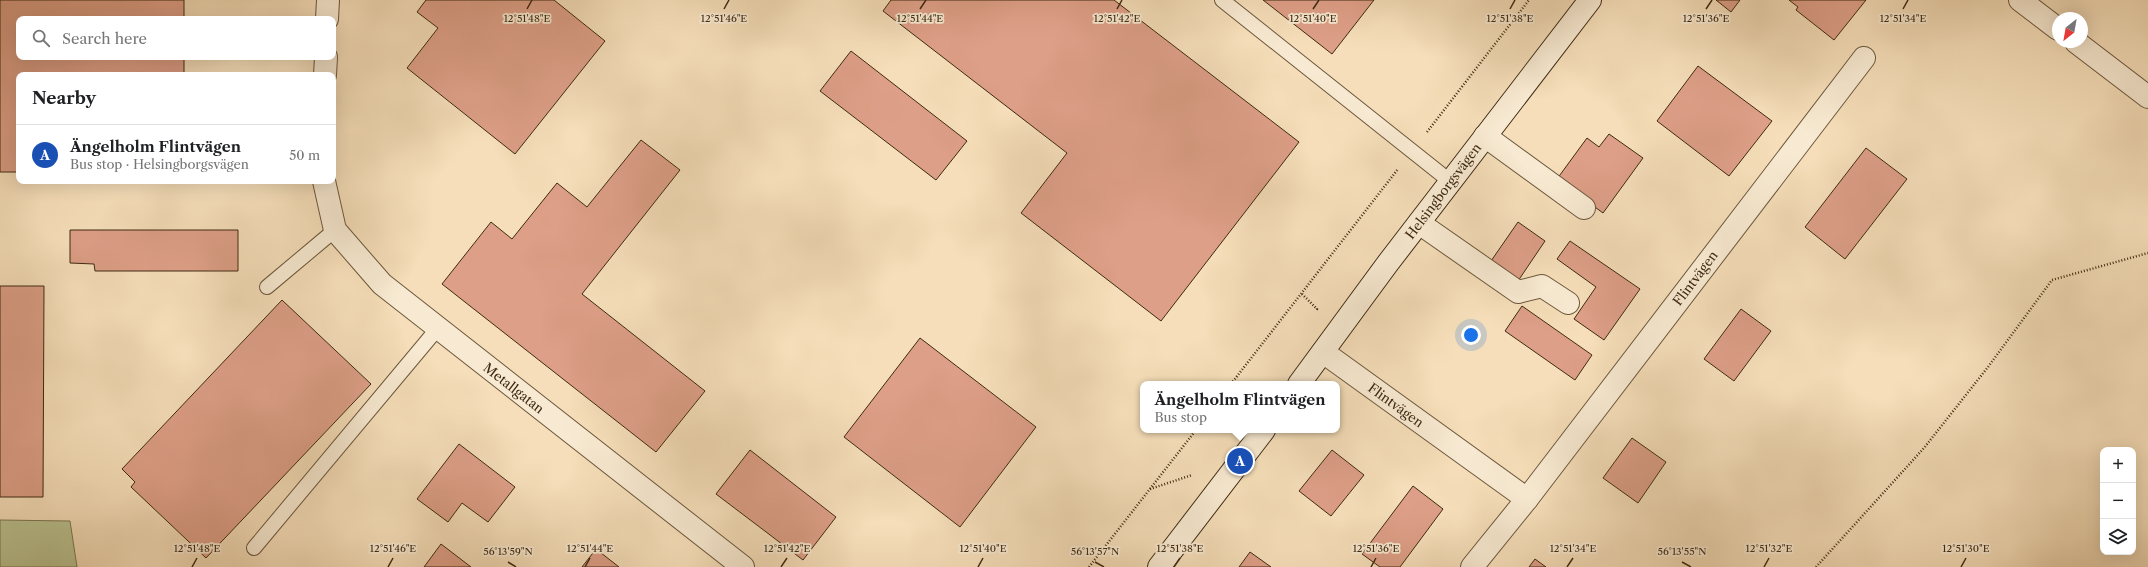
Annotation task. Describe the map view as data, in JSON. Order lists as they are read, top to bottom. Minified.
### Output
{"streets":{"street":["Helsingborgsvägen","Flintvägen","Metallgatan"]},"crossings":[["Helsingborgsvägen","Flintvägen"]],"north":"bottom left","page":{"search":"Search here","heading":"Nearby","list":[{"mark":"A","name":"Ängelholm Flintvägen","note":"Bus stop · Helsingborgsvägen","value":"50 m"}],"popup":["Ängelholm Flintvägen","Bus stop"],"pins":"A","map_buttons":["+","−"]},"coordinates":["12°51'48\"E","12°51'46\"E","12°51'44\"E","12°51'42\"E","12°51'40\"E","12°51'38\"E","12°51'36\"E","12°51'34\"E","12°51'32\"E","12°51'30\"E","56°13'59\"N","56°13'57\"N","56°13'55\"N"]}
